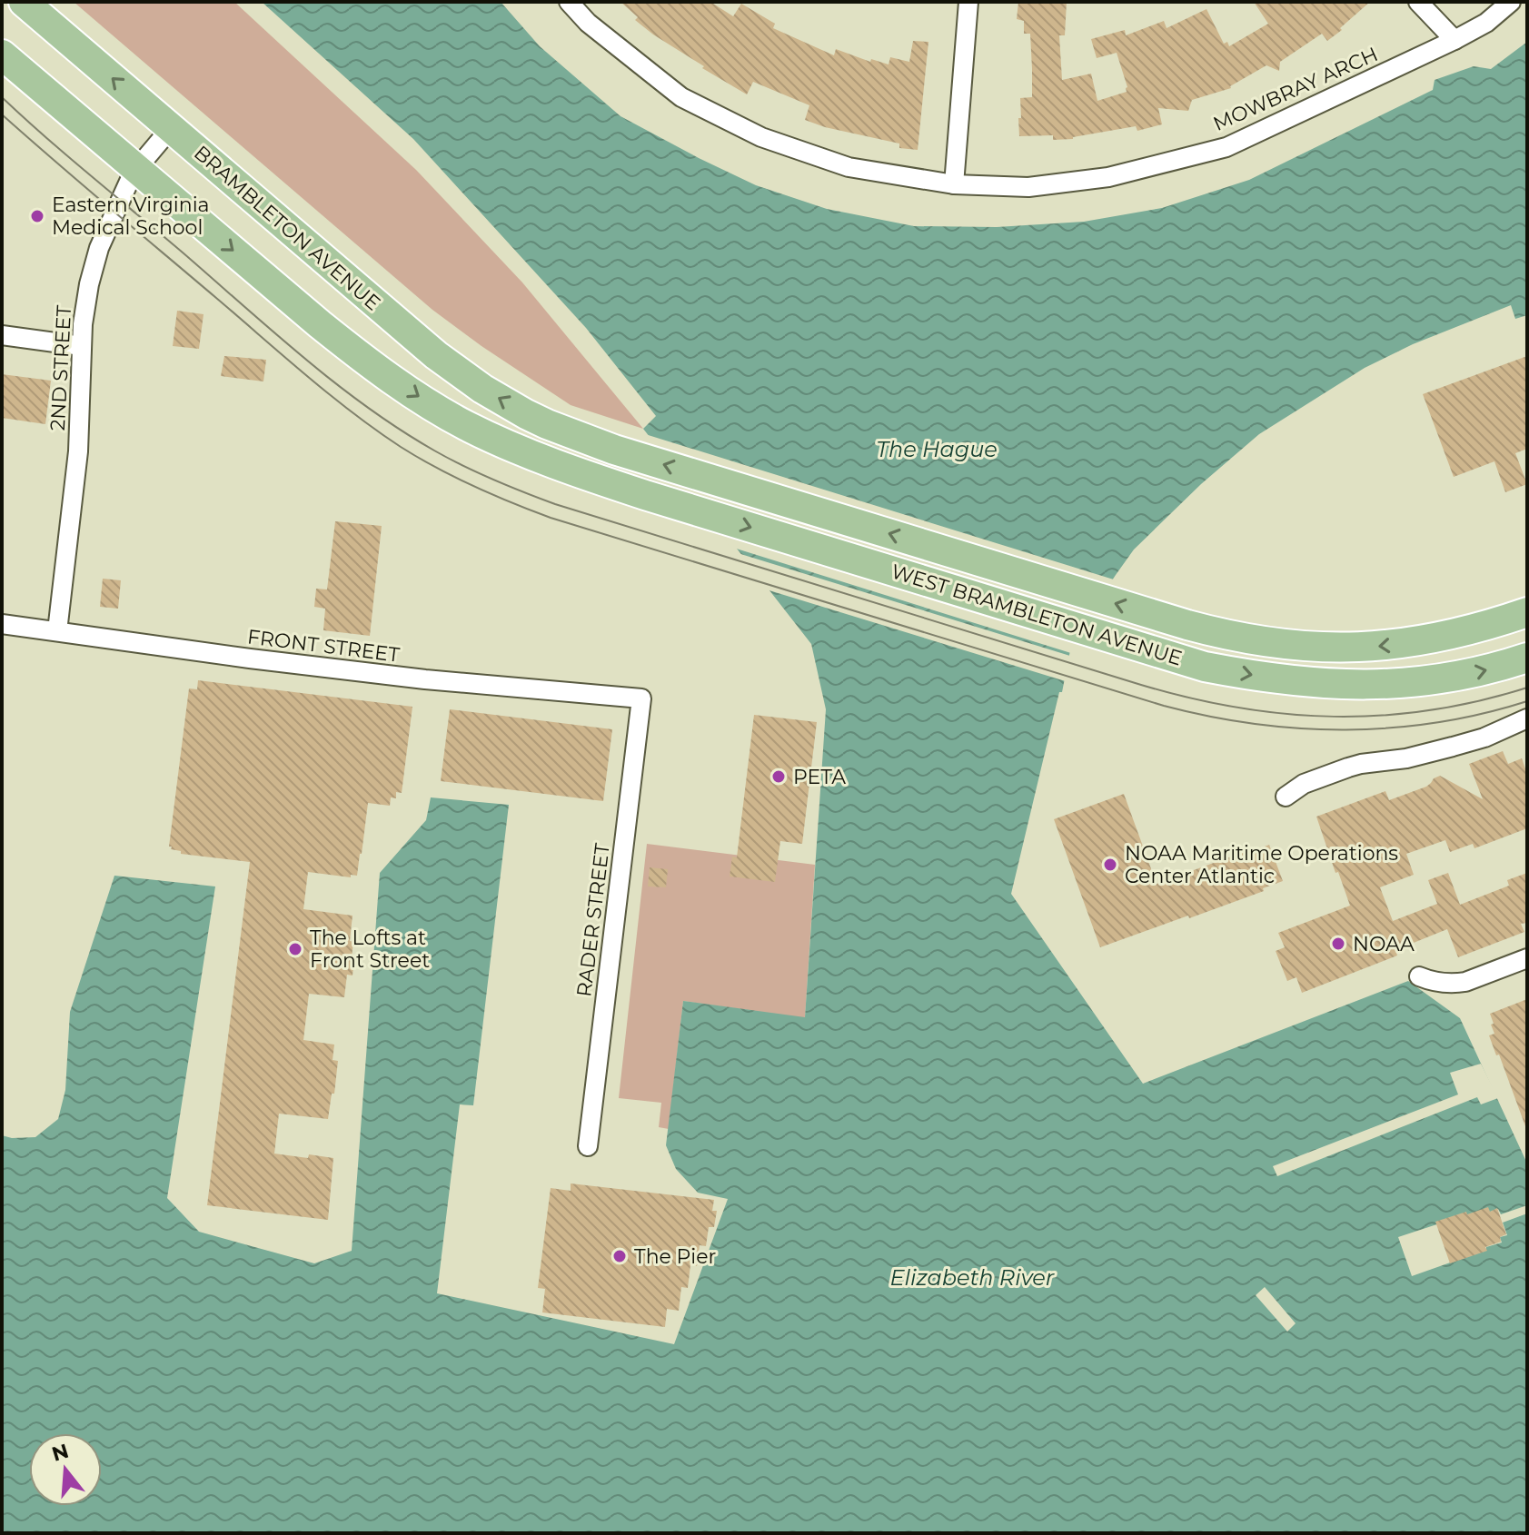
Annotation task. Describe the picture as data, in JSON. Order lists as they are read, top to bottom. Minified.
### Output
{"streets":{"main road":["BRAMBLETON AVENUE","WEST BRAMBLETON AVENUE"],"street":["MOWBRAY ARCH","2ND STREET","FRONT STREET","RADER STREET"]},"crossings":[["BRAMBLETON AVENUE","2ND STREET"],["BRAMBLETON AVENUE","WEST BRAMBLETON AVENUE"],["2ND STREET","WEST BRAMBLETON AVENUE"],["2ND STREET","FRONT STREET"],["FRONT STREET","RADER STREET"]],"one_way":["BRAMBLETON AVENUE"],"water":["The Hague","Elizabeth River"],"places":["Eastern Virginia Medical School","PETA","NOAA Maritime Operations Center Atlantic","NOAA","The Lofts at Front Street","The Pier"],"north":"top"}
